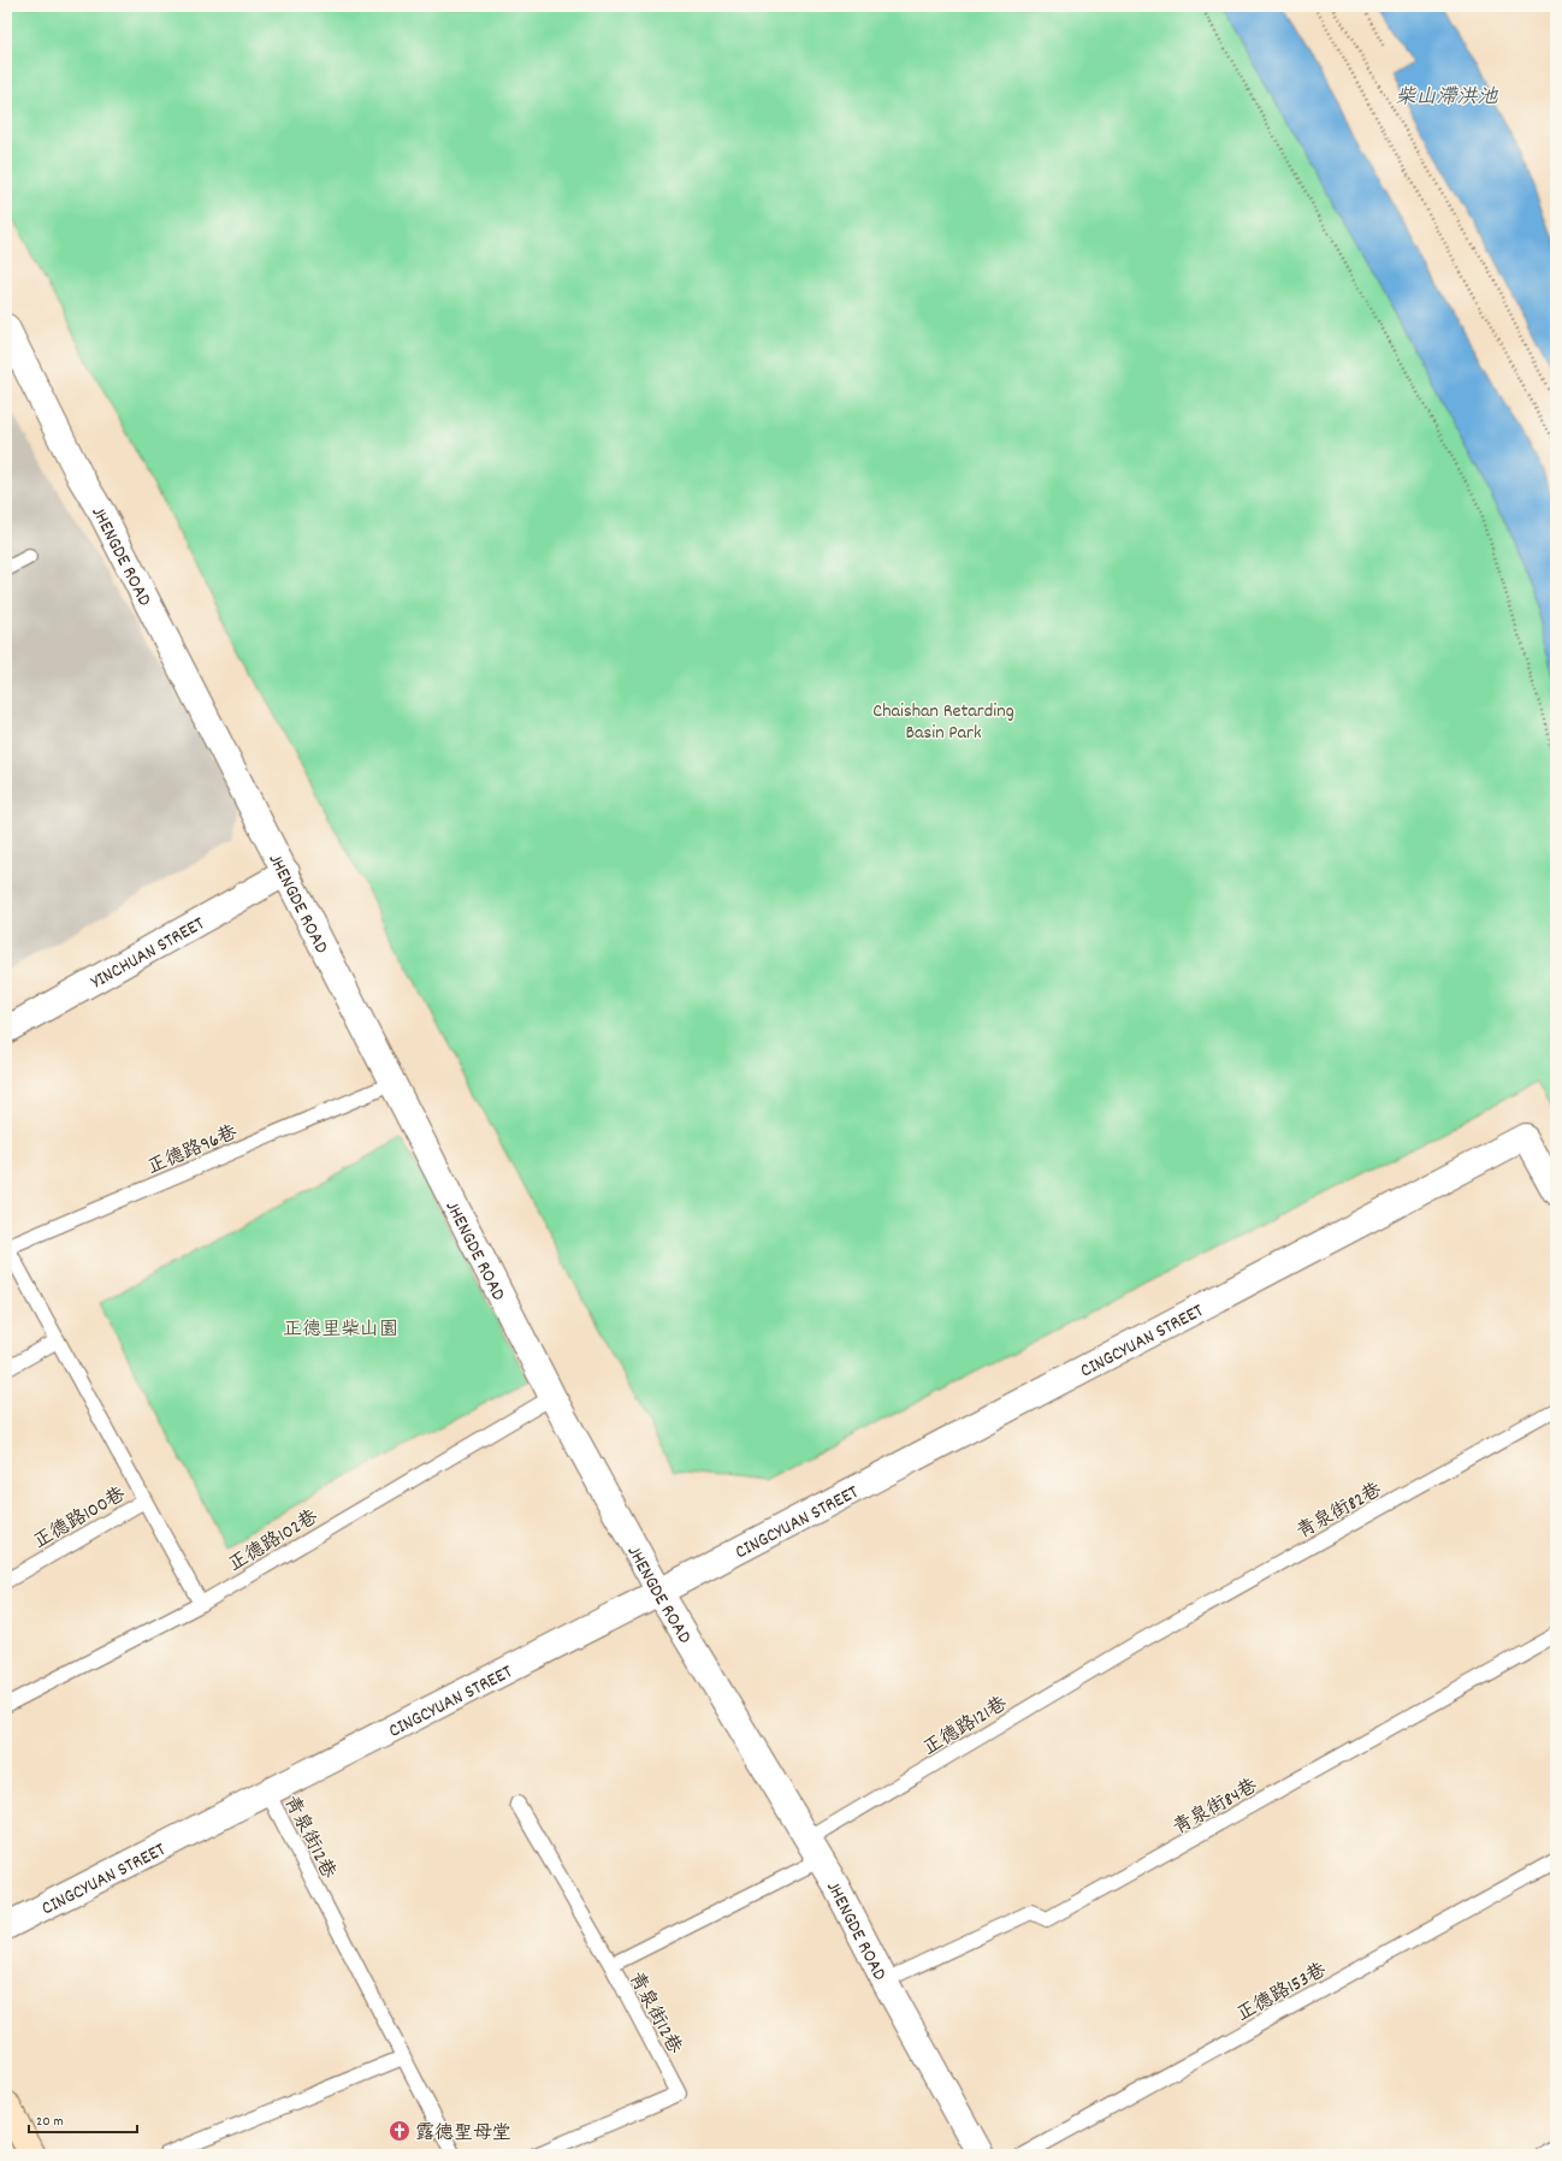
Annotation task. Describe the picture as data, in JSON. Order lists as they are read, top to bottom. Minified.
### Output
{"streets":{"street":["JHENGDE ROAD","YINCHUAN STREET","CINGCYUAN STREET"],"lane":["正德路96巷","青泉街82巷","正德路100巷","正德路102巷","正德路121巷","青泉街84巷","青泉街12巷","正德路153巷"]},"crossings":[["JHENGDE ROAD","YINCHUAN STREET"],["JHENGDE ROAD","正德路96巷"],["JHENGDE ROAD","CINGCYUAN STREET"],["JHENGDE ROAD","正德路102巷"],["JHENGDE ROAD","正德路121巷"],["JHENGDE ROAD","青泉街84巷"],["JHENGDE ROAD","青泉街12巷"],["CINGCYUAN STREET","青泉街12巷"],["青泉街82巷","正德路121巷"],["正德路121巷","青泉街12巷"]],"water":["柴山滯洪池"],"parks":["Chaishan Retarding Basin Park","正德里柴山園"],"places":{"church":["露德聖母堂"]},"scale_bar":"20 m"}
